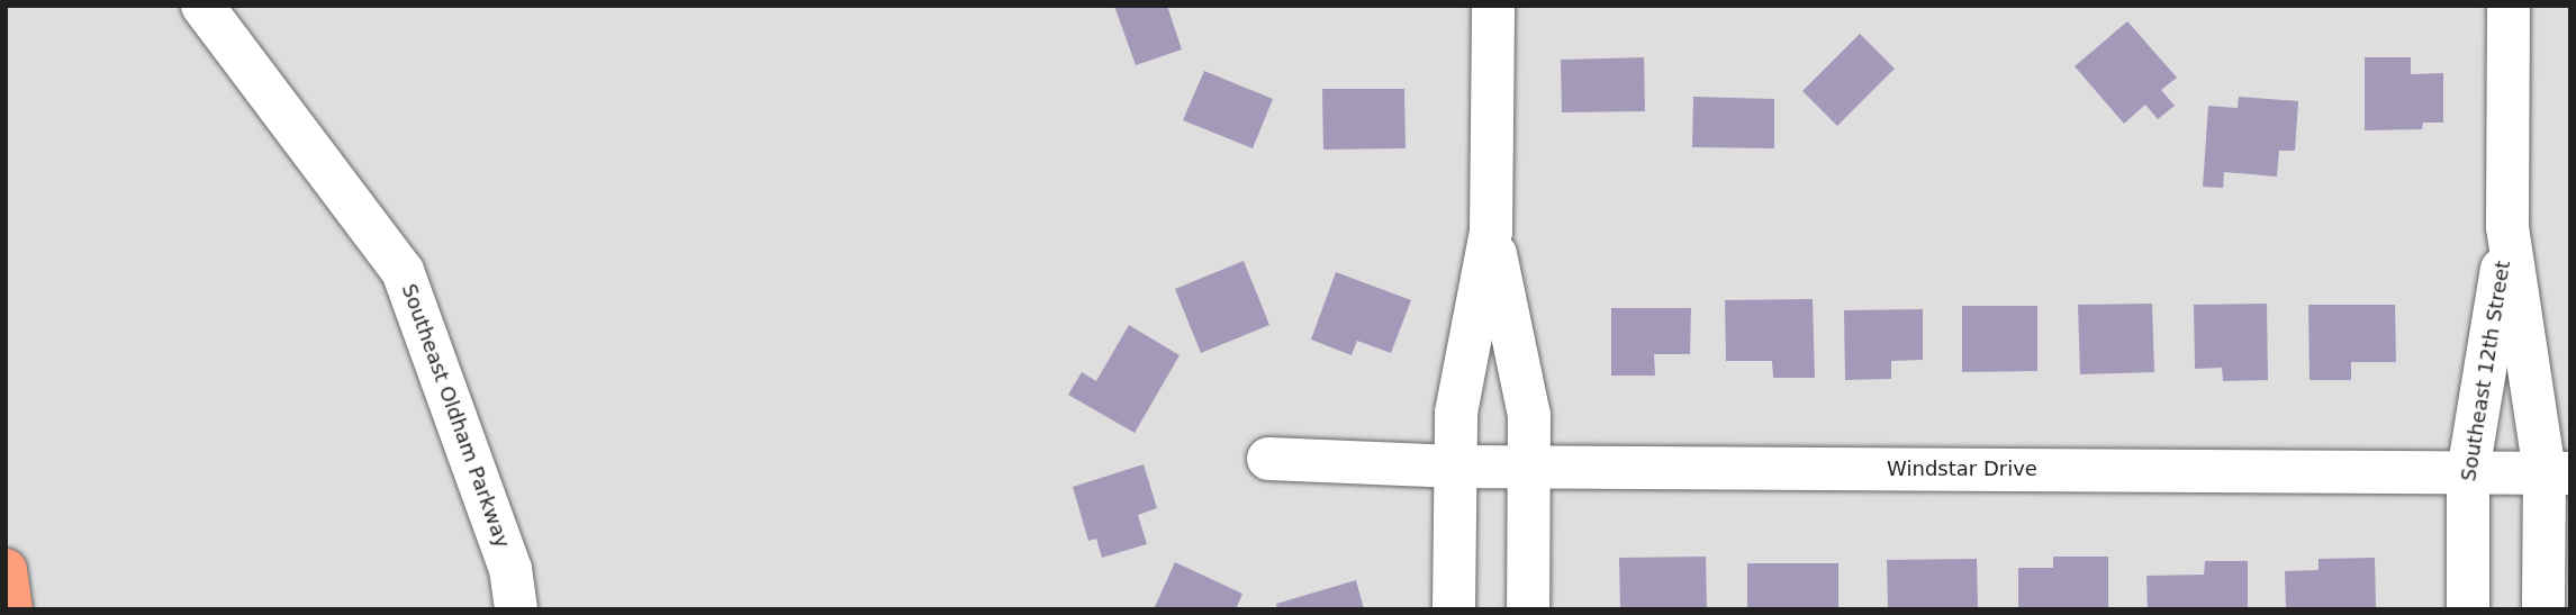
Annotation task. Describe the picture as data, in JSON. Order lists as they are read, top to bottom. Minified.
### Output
{"streets":{"street":["Southeast 12th Street","Southeast Oldham Parkway","Windstar Drive"]},"crossings":[["Southeast 12th Street","Windstar Drive"]]}
